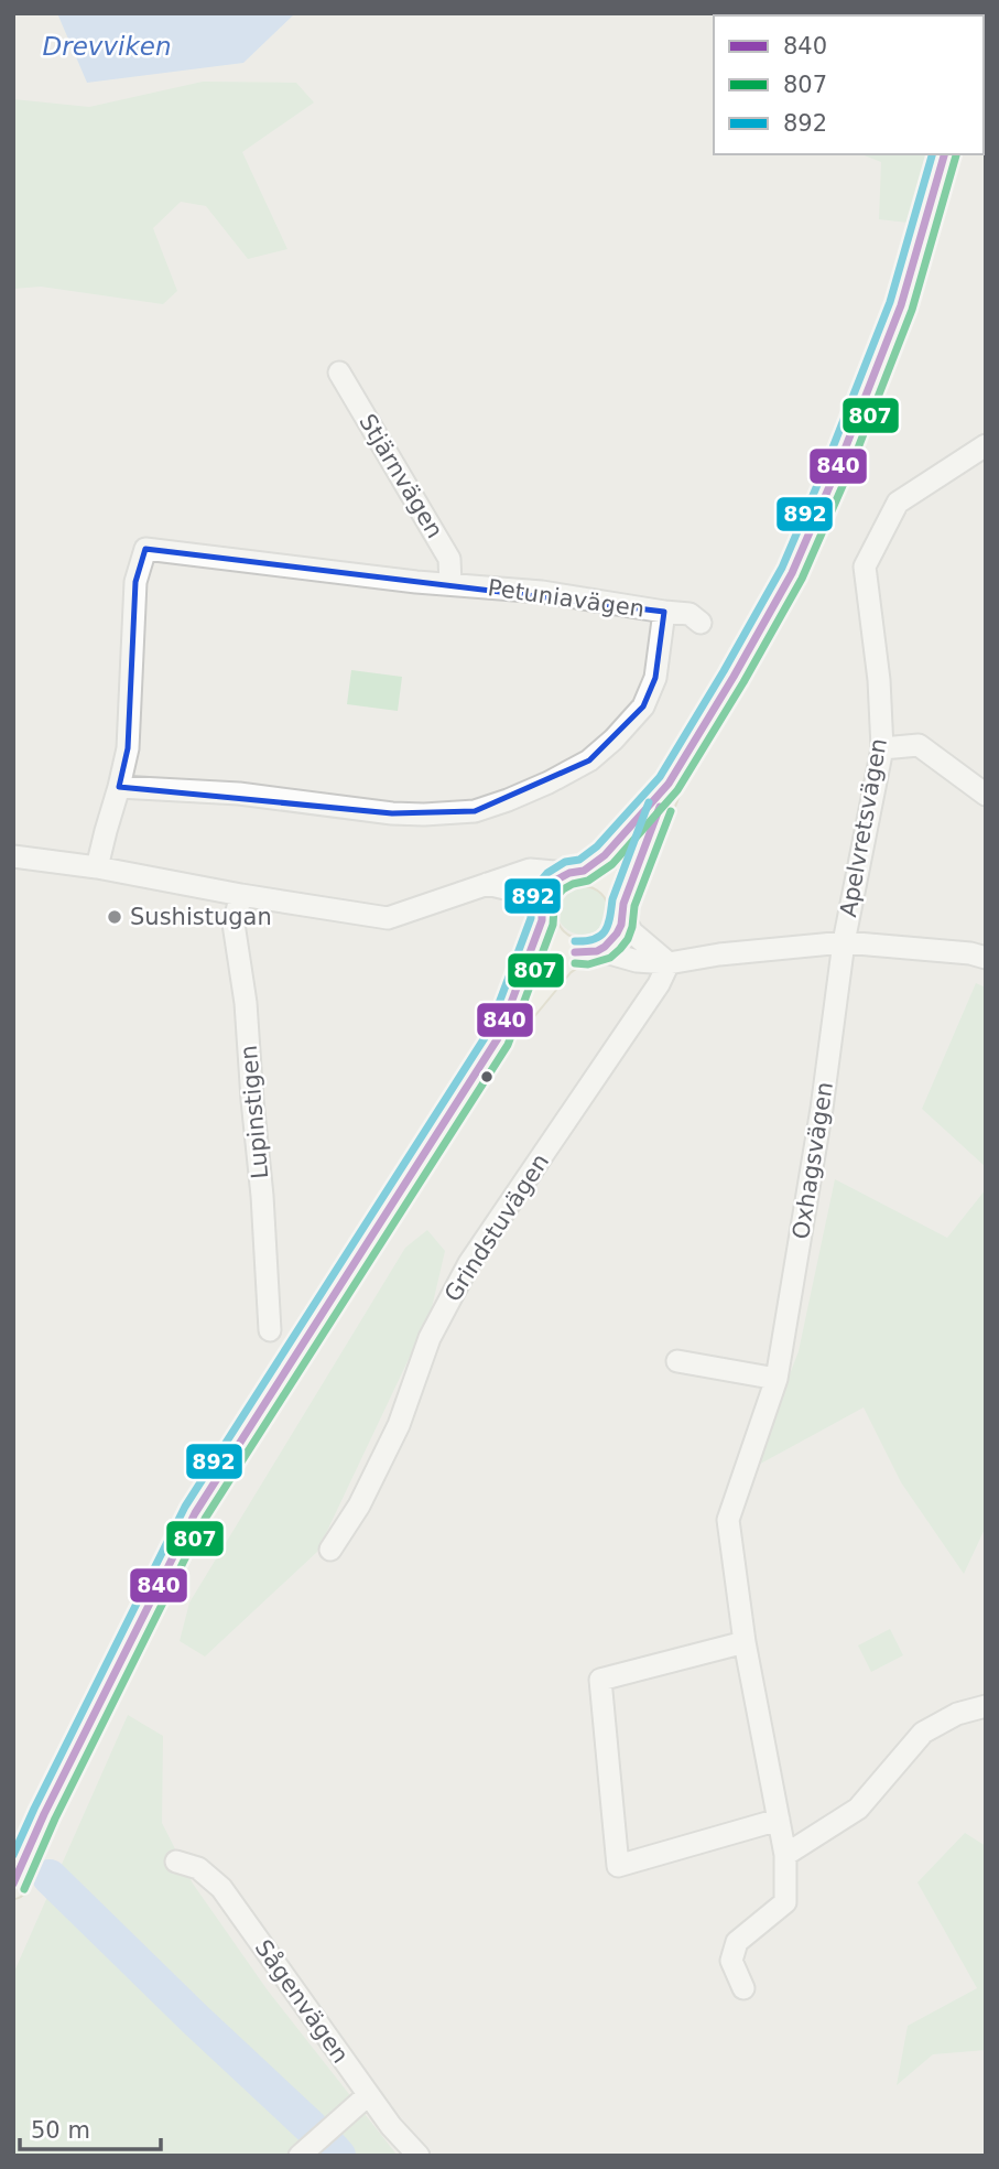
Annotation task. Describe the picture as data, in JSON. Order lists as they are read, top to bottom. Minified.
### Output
{"streets":{"street":["Stjärnvägen","Petuniavägen","Apelvretsvägen","Lupinstigen","Oxhagsvägen","Grindstuvägen","Sågenvägen"]},"crossings":[["Stjärnvägen","Petuniavägen"],["Apelvretsvägen","Oxhagsvägen"]],"water":["Drevviken"],"places":["Sushistugan"],"lines":["transit line 840","transit line 892","transit line 807"],"legend":["840","807","892"],"scale_bar":"50 m"}
